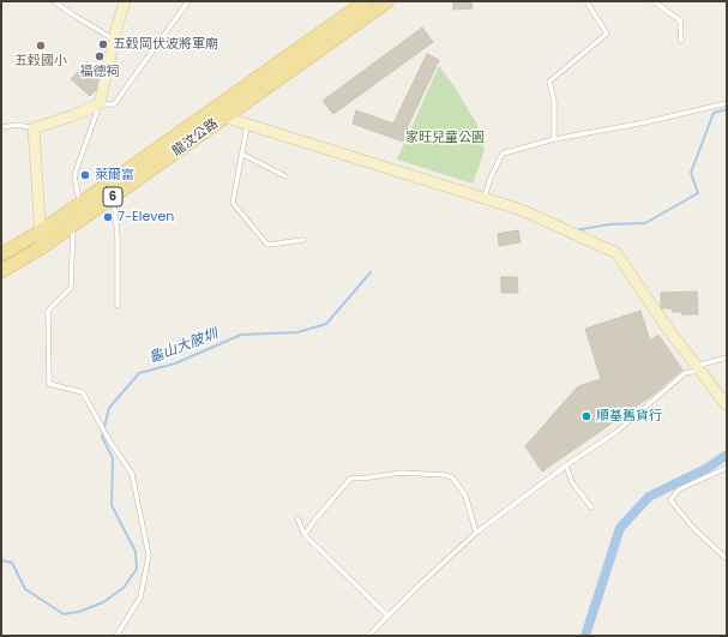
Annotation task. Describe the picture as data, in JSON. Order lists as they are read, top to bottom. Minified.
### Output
{"streets":{"main road":["龍汶公路","6"]},"water":["龜山大陂圳"],"parks":["家旺兒童公園"],"places":["五穀岡伏波將軍廟","五穀國小","福德祠","萊爾富","7-Eleven","順基舊貨行"]}
